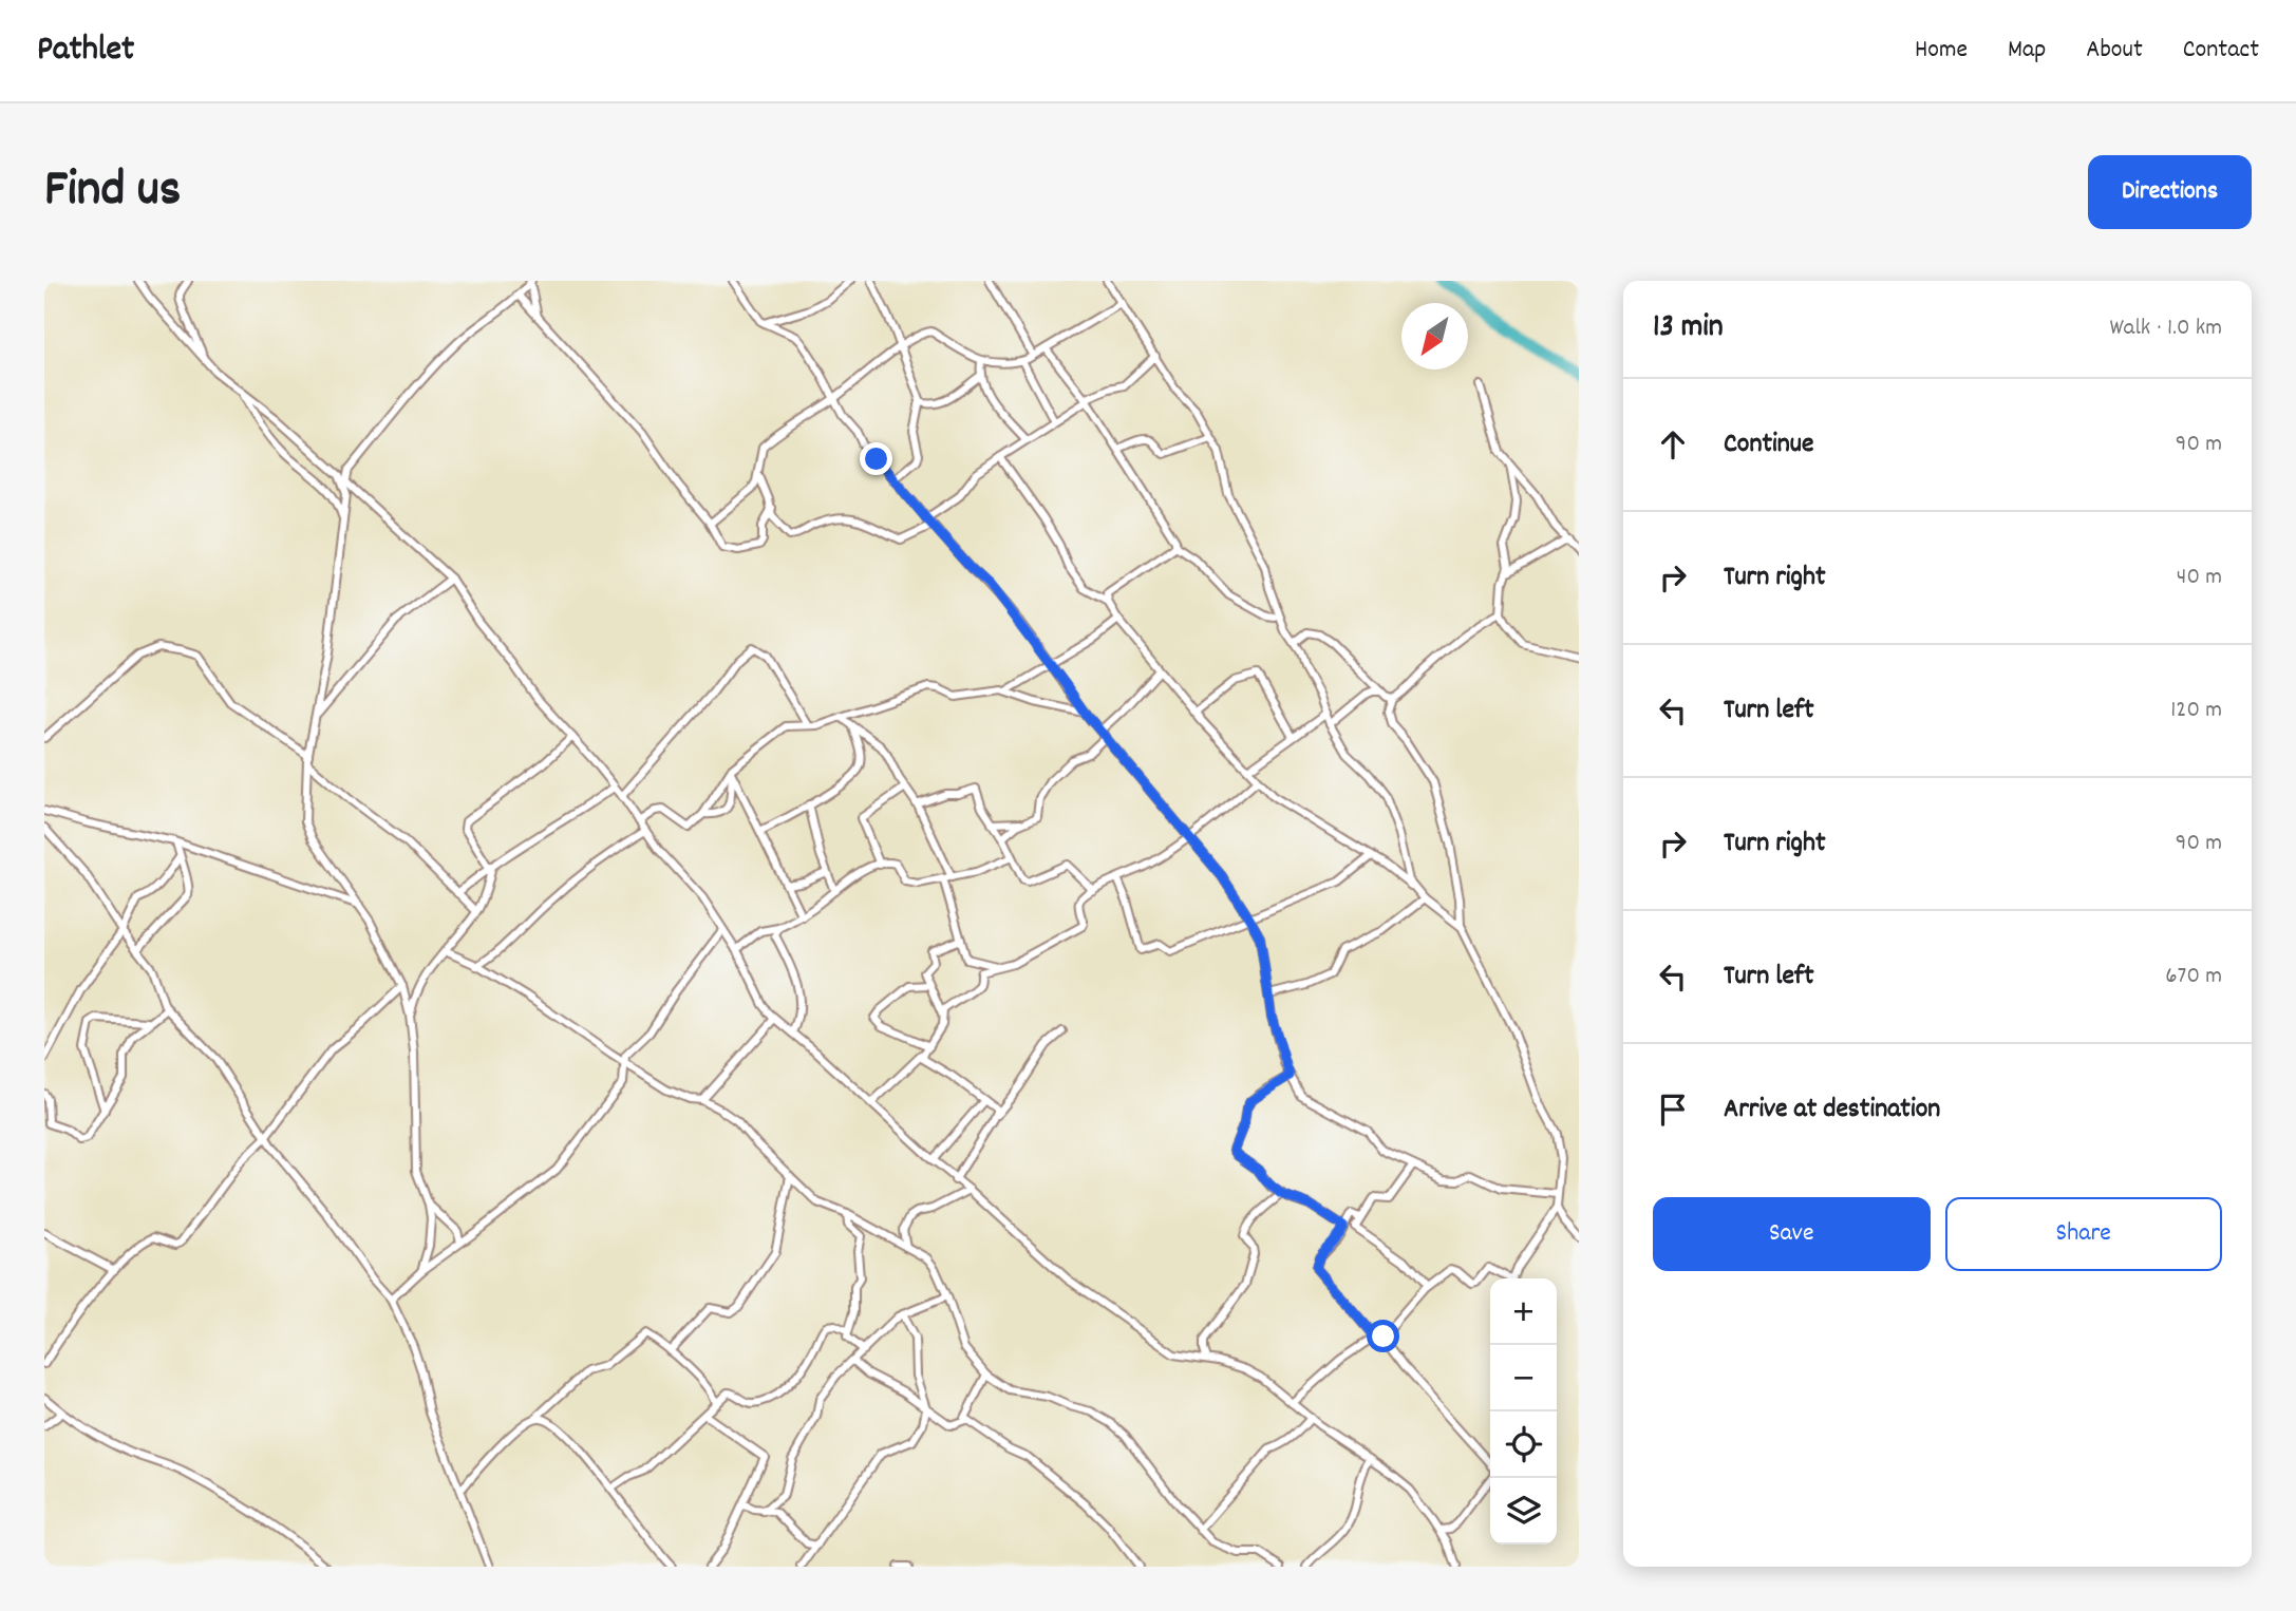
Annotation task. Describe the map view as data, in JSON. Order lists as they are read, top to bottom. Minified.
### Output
{"north":"bottom left","page":{"header":"Pathlet","nav":["Home","Map","About","Contact"],"title":"Find us","buttons":["Directions",["Save","Share"]],"heading":["13 min","Walk · 1.0 km"],"list":[["Continue","90 m"],["Turn right","40 m"],["Turn left","120 m"],["Turn right","90 m"],["Turn left","670 m"],"Arrive at destination"],"map_buttons":["+","−"]}}
